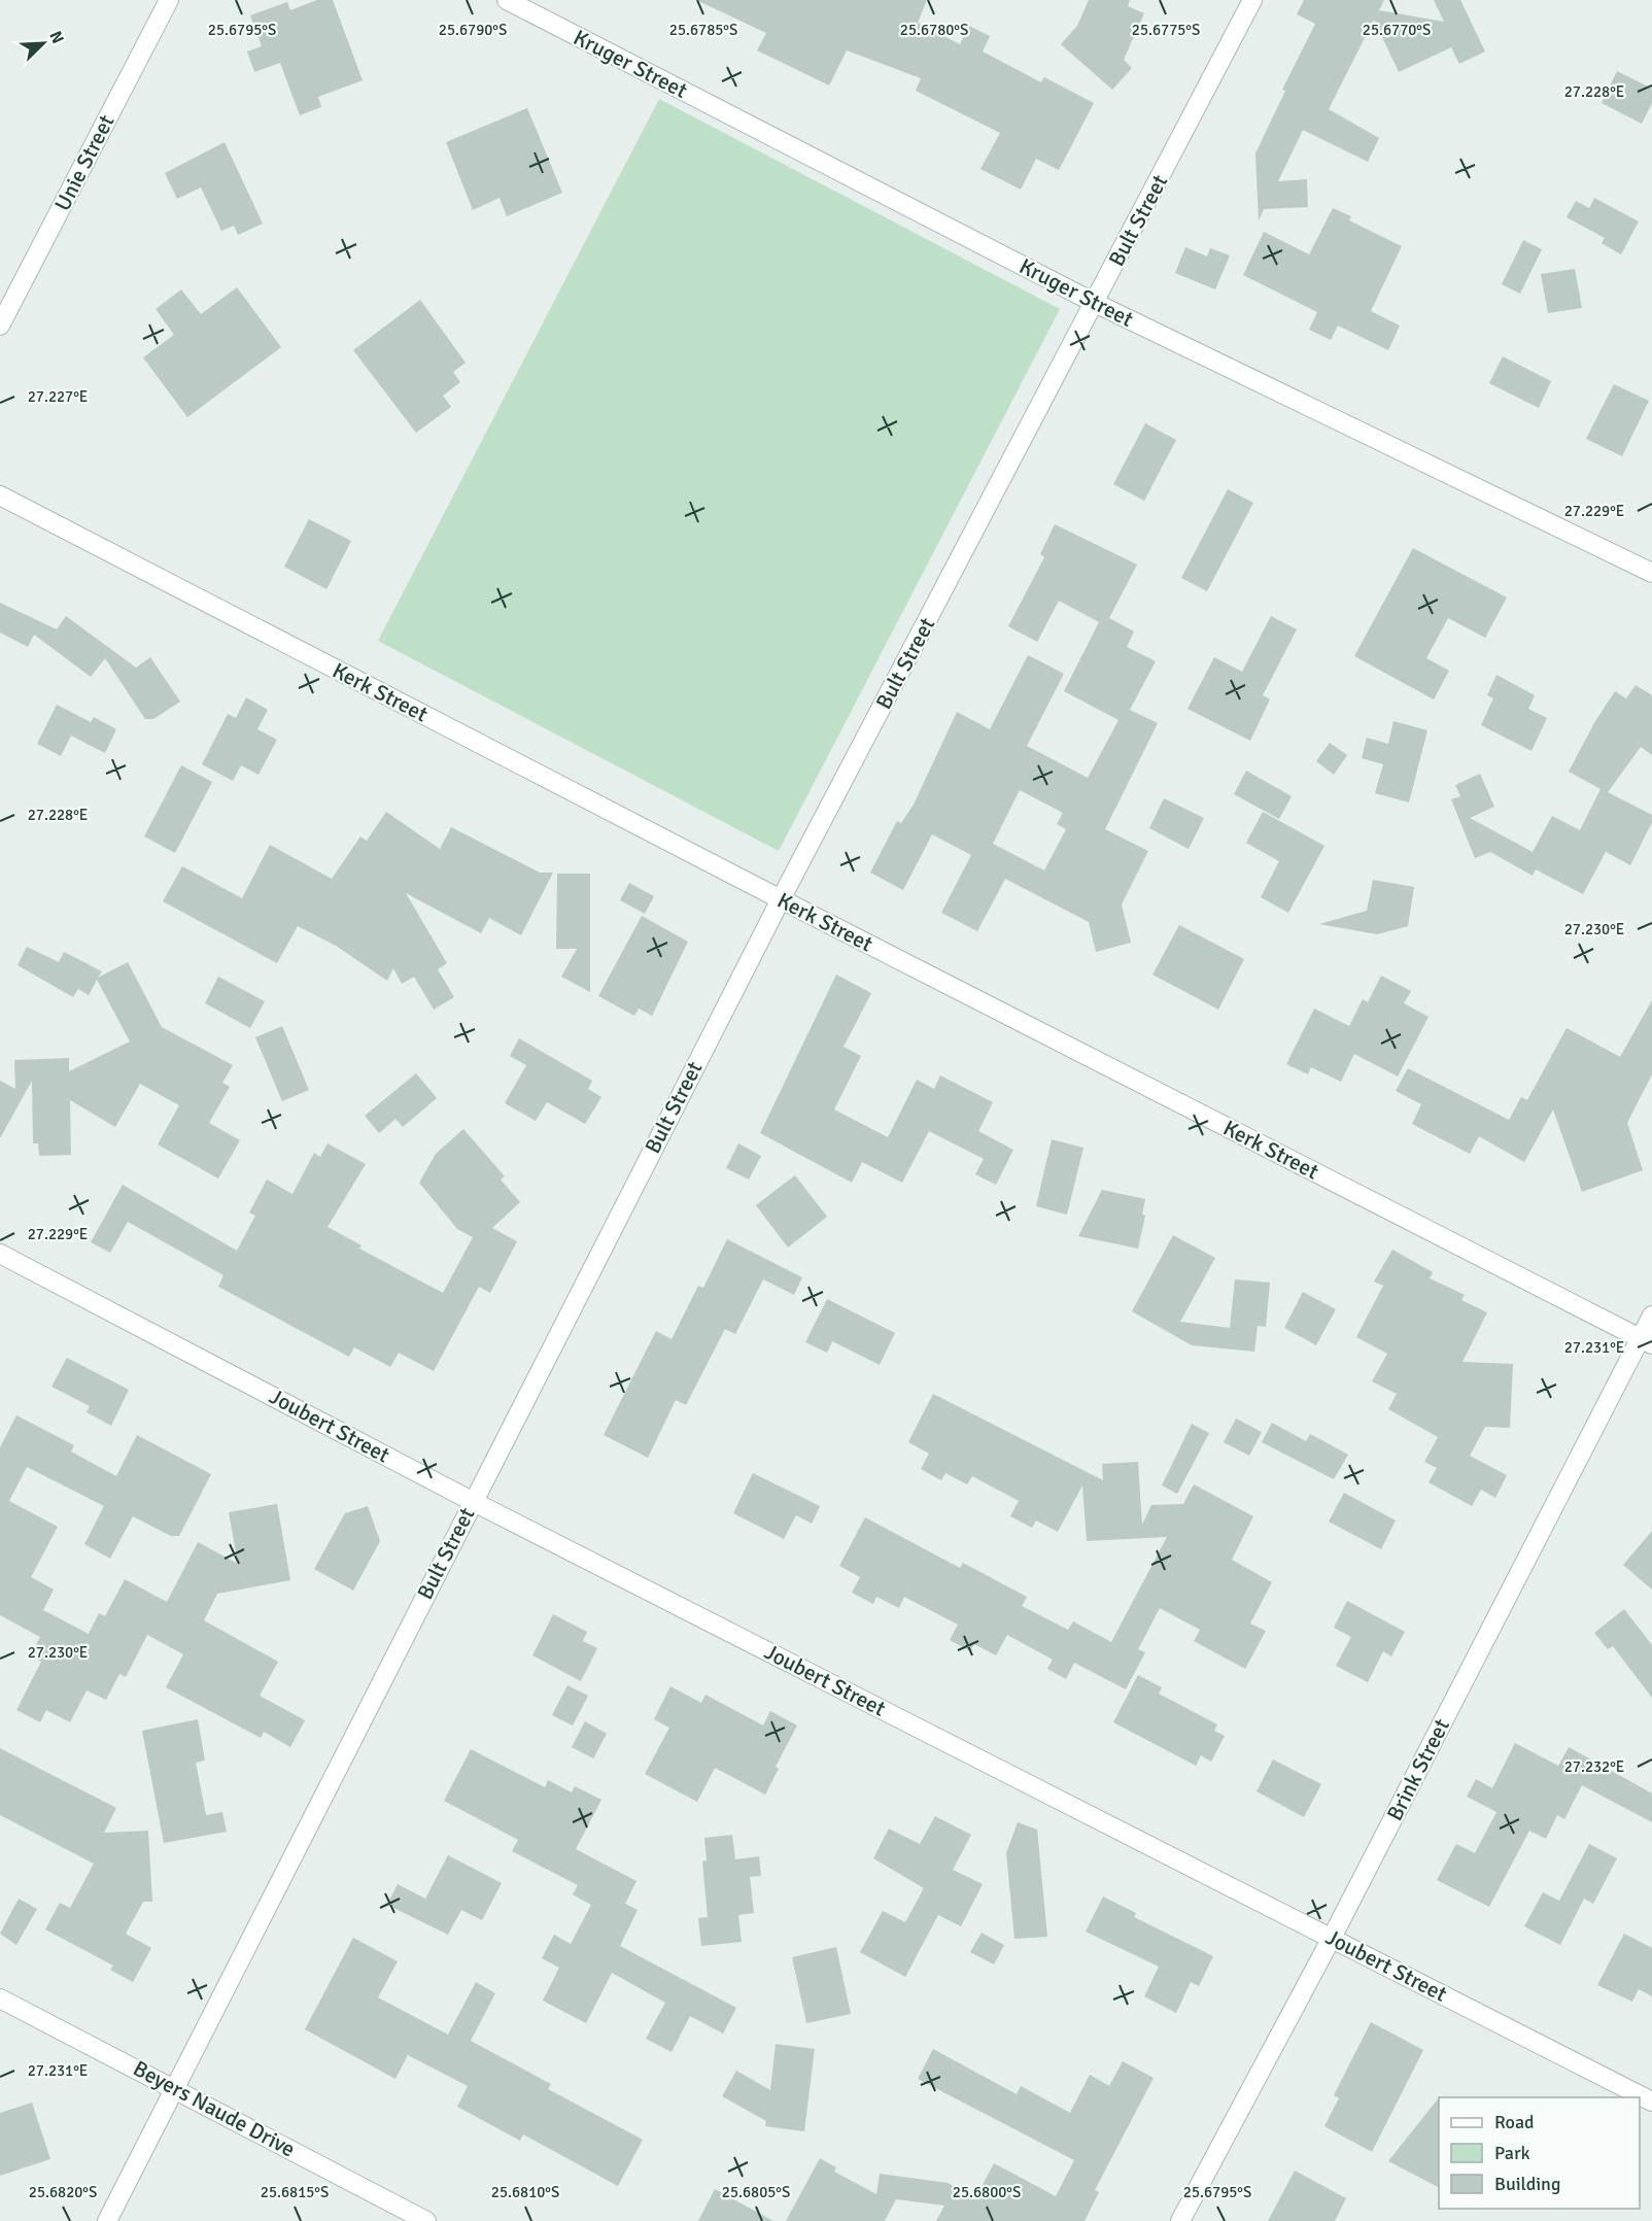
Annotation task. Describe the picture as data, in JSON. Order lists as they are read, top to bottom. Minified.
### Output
{"streets":{"street":["Kruger Street","Unie Street","Bult Street","Kerk Street","Joubert Street","Brink Street","Beyers Naude Drive"]},"crossings":[["Kruger Street","Bult Street"],["Bult Street","Kerk Street"],["Bult Street","Joubert Street"],["Bult Street","Beyers Naude Drive"],["Kerk Street","Brink Street"],["Joubert Street","Brink Street"]],"legend":["Road","Park","Building"],"north":"top right","coordinates":["25.6795°S","25.6790°S","25.6775°S","25.6770°S","25.6785°S","25.6780°S","27.228°E","27.227°E","27.229°E","27.230°E","27.231°E","27.232°E","25.6820°S","25.6815°S","25.6810°S","25.6805°S","25.6800°S"]}
